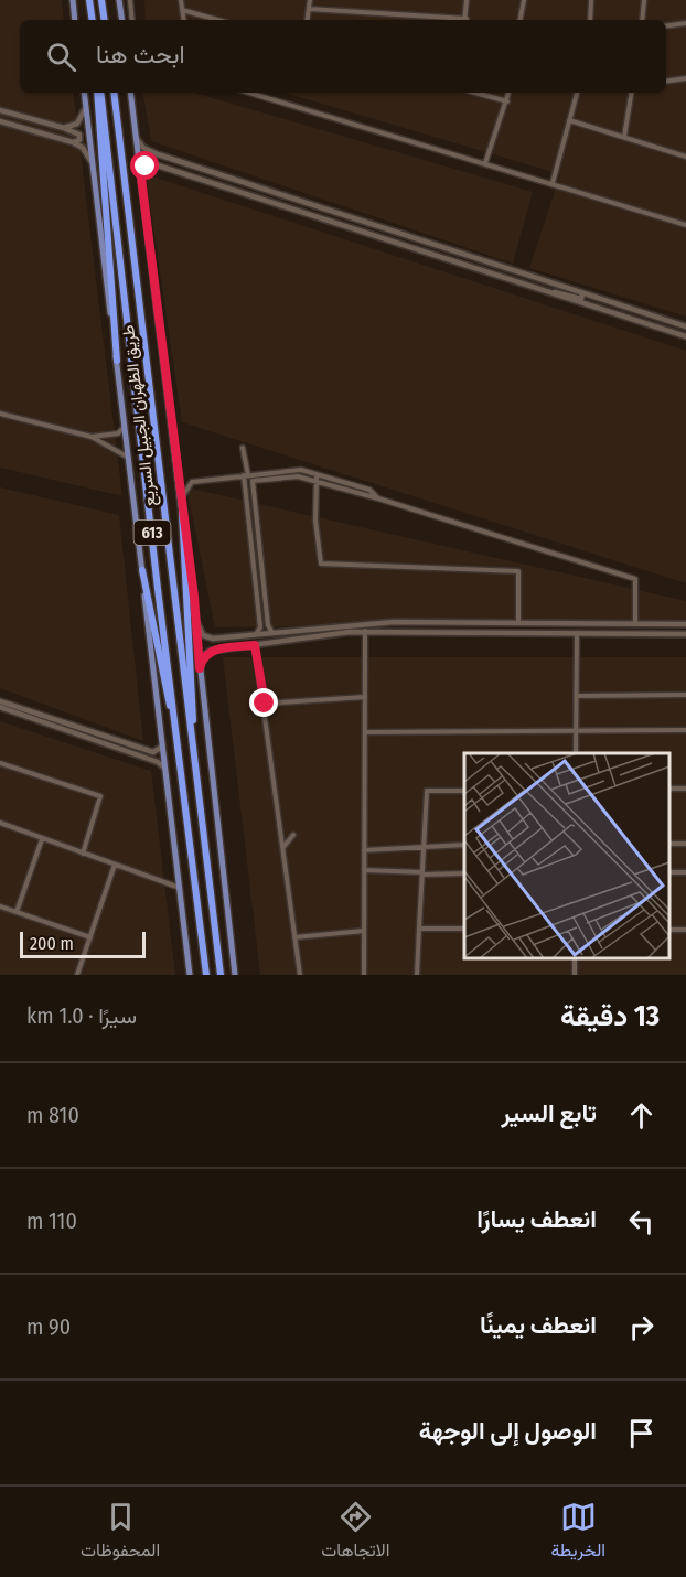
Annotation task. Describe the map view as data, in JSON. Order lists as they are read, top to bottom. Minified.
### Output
{"streets":{"highway":["طريق الظهران الجبيل السريع","613"]},"scale_bar":"200 m","page":{"search":"ابحث هنا","scale":"200 m","heading":["13 دقيقة","سيرًا · 1.0 km"],"list":[["تابع السير","810 m"],["انعطف يسارًا","110 m"],["انعطف يمينًا","90 m"],"الوصول إلى الوجهة"],"nav":["الخريطة","الاتجاهات","المحفوظات"]}}
